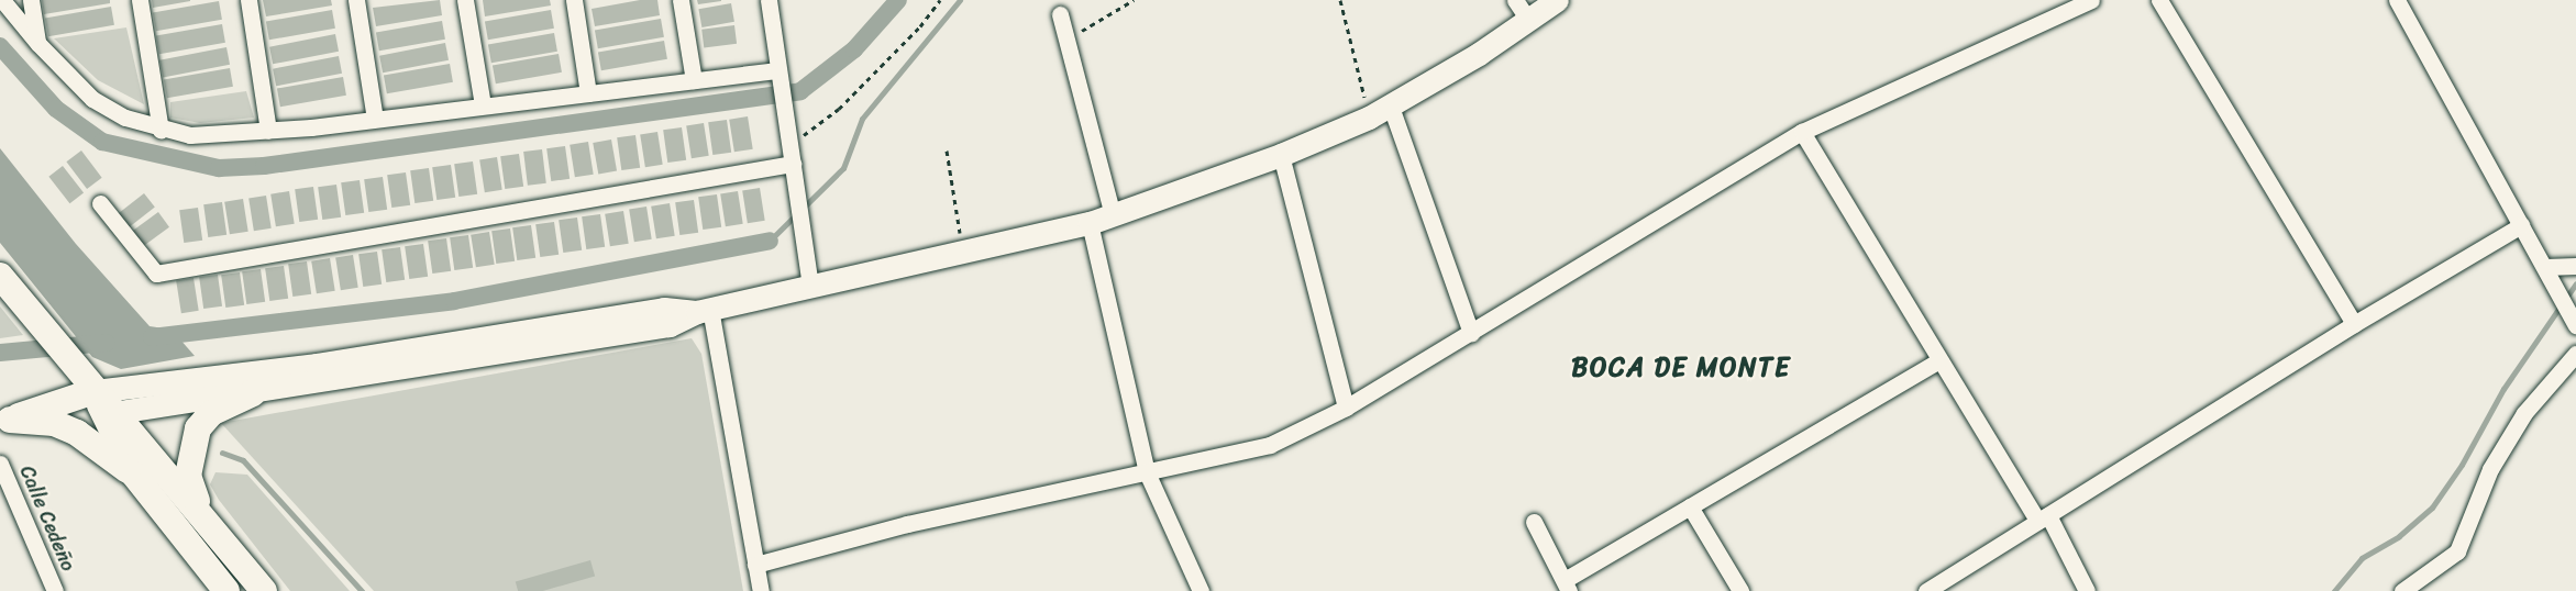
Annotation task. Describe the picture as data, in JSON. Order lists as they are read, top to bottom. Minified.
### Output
{"streets":{"street":["Calle Cedeño"]},"districts":["BOCA DE MONTE"]}
